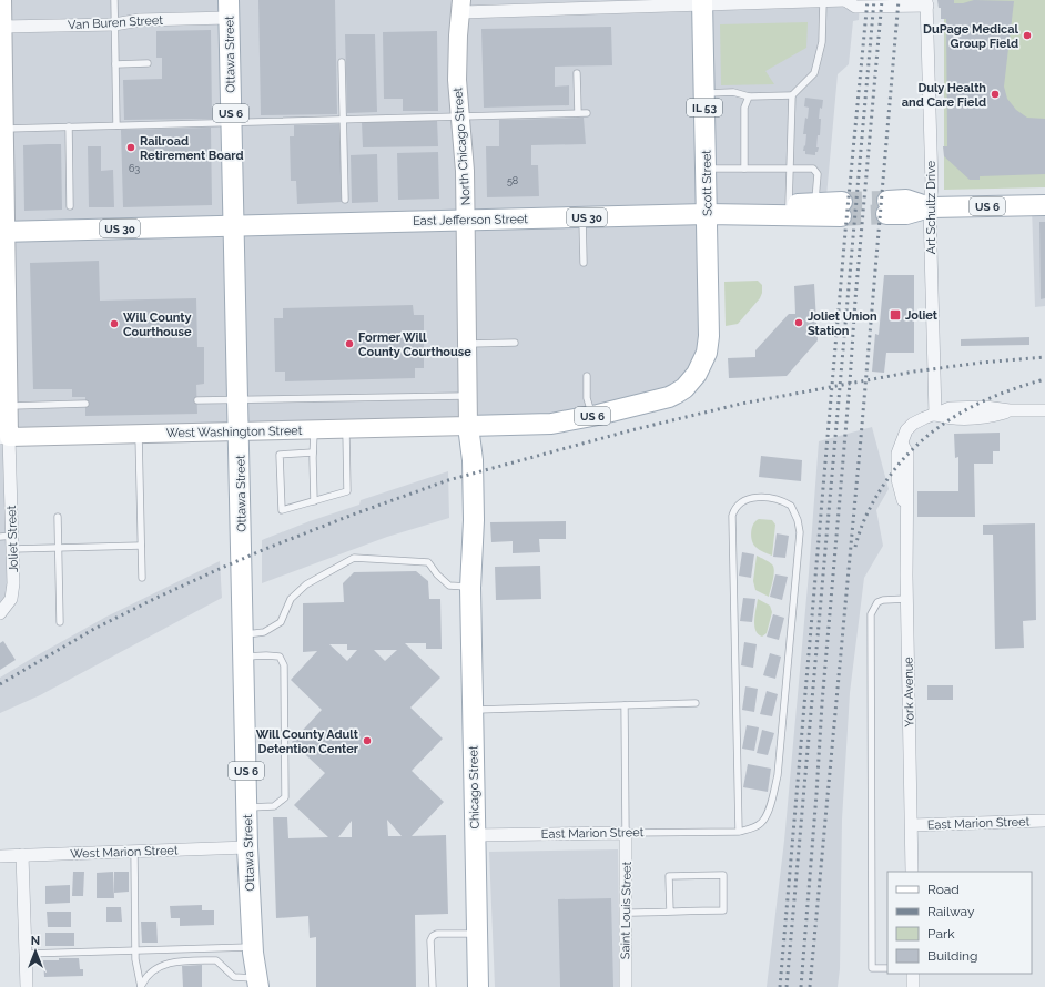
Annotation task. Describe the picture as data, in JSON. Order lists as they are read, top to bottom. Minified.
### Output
{"streets":{"main road":["Ottawa Street","IL 53","US 6","Scott Street","US 30","East Jefferson Street","Chicago Street"],"street":["Van Buren Street","North Chicago Street","Art Schultz Drive","West Washington Street","Joliet Street","York Avenue","East Marion Street","West Marion Street","Saint Louis Street"]},"crossings":[["Van Buren Street","Ottawa Street"],["Van Buren Street","Joliet Street"],["Ottawa Street","US 30"],["Ottawa Street","East Jefferson Street"],["Ottawa Street","West Washington Street"],["Ottawa Street","West Marion Street"],["US 6","North Chicago Street"],["US 6","Scott Street"],["US 6","Art Schultz Drive"],["US 6","West Washington Street"],["US 6","Chicago Street"],["North Chicago Street","East Jefferson Street"],["North Chicago Street","West Washington Street"],["North Chicago Street","Chicago Street"],["Scott Street","East Jefferson Street"],["Art Schultz Drive","York Avenue"],["US 30","East Jefferson Street"],["US 30","Joliet Street"],["West Washington Street","Joliet Street"],["West Washington Street","Chicago Street"],["York Avenue","East Marion Street"],["Chicago Street","East Marion Street"],["East Marion Street","Saint Louis Street"]],"places":{"other":["DuPage Medical Group Field","Duly Health and Care Field","Railroad Retirement Board","Joliet Union Station","Will County Courthouse","Former Will County Courthouse","Will County Adult Detention Center"],"transit":["Joliet"]},"house_numbers":["63","58"],"legend":["Road","Railway","Park","Building"],"north":"top"}
